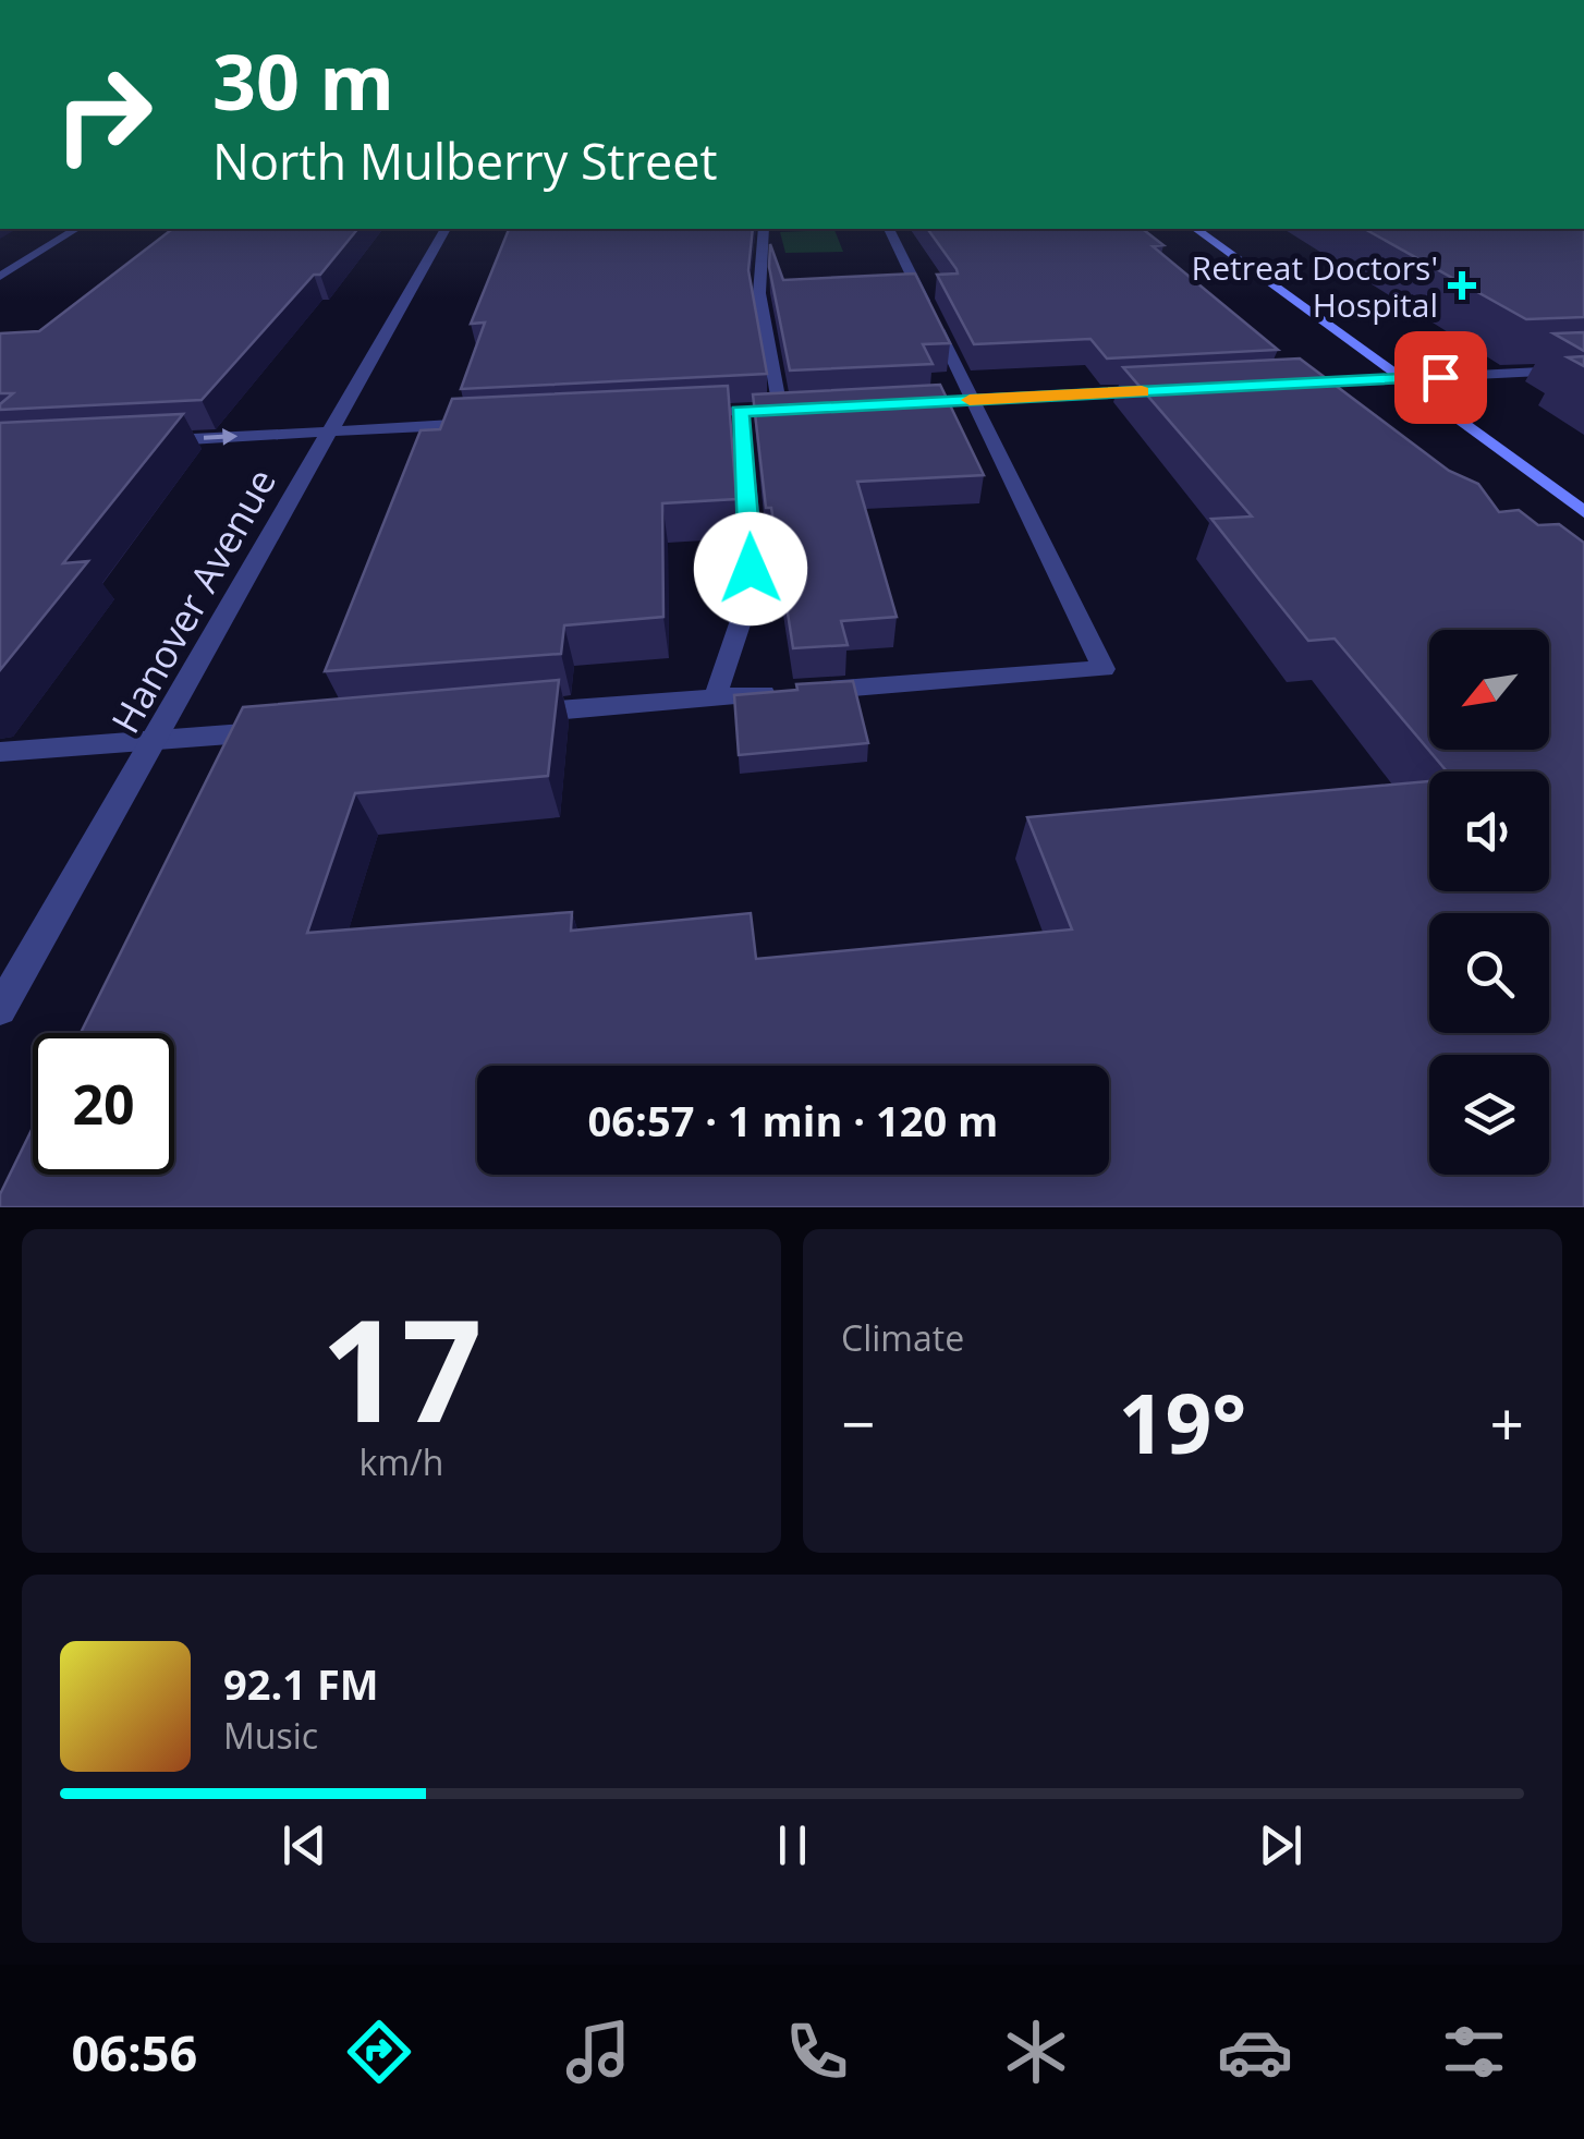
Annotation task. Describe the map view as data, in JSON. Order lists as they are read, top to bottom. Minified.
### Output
{"streets":{"street":["Hanover Avenue"]},"places":{"health":["Retreat Doctors' Hospital"]},"north":"bottom left","page":{"turn":["30 m","North Mulberry Street"],"limit":"20","trip":"06:57 · 1 min · 120 m","tile":[["17","km/h"],"Climate"],"heat":["−","19°","+"],"song":["92.1 FM","Music"],"tabs":"06:56"}}
